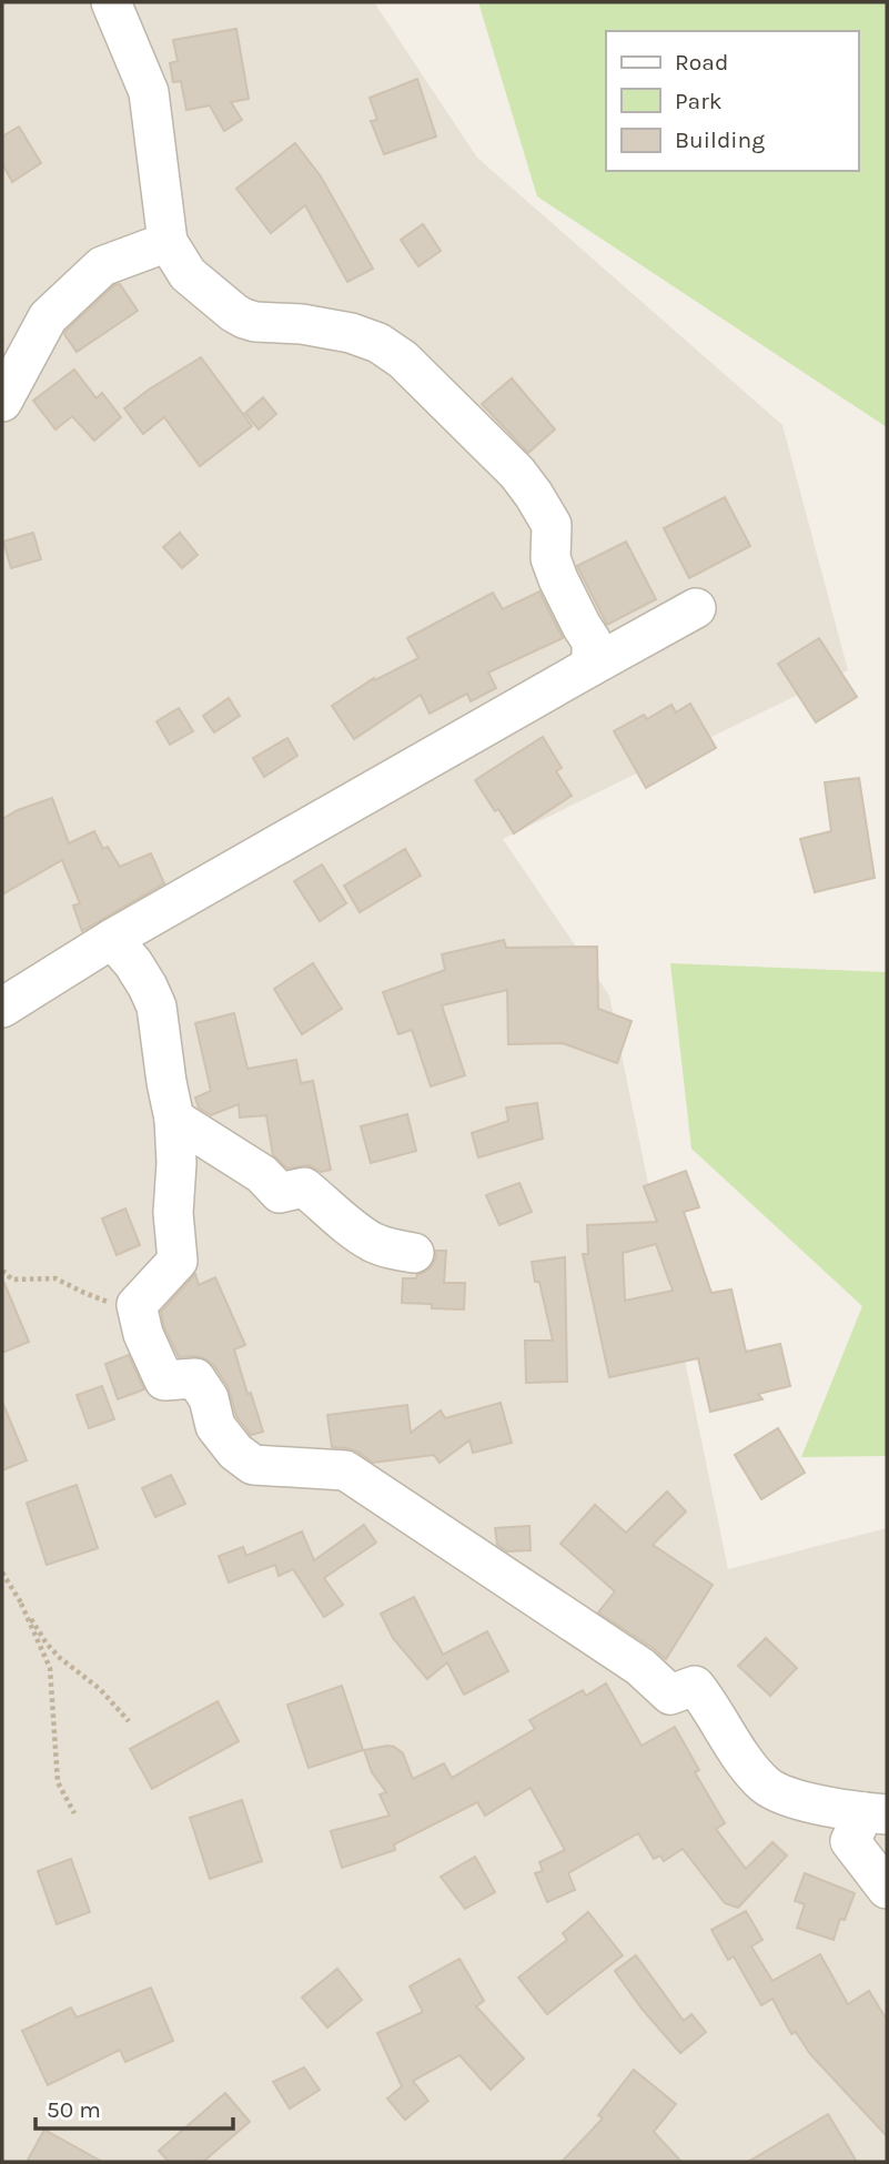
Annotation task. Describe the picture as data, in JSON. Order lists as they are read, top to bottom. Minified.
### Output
{"legend":["Road","Park","Building"],"scale_bar":"50 m"}
